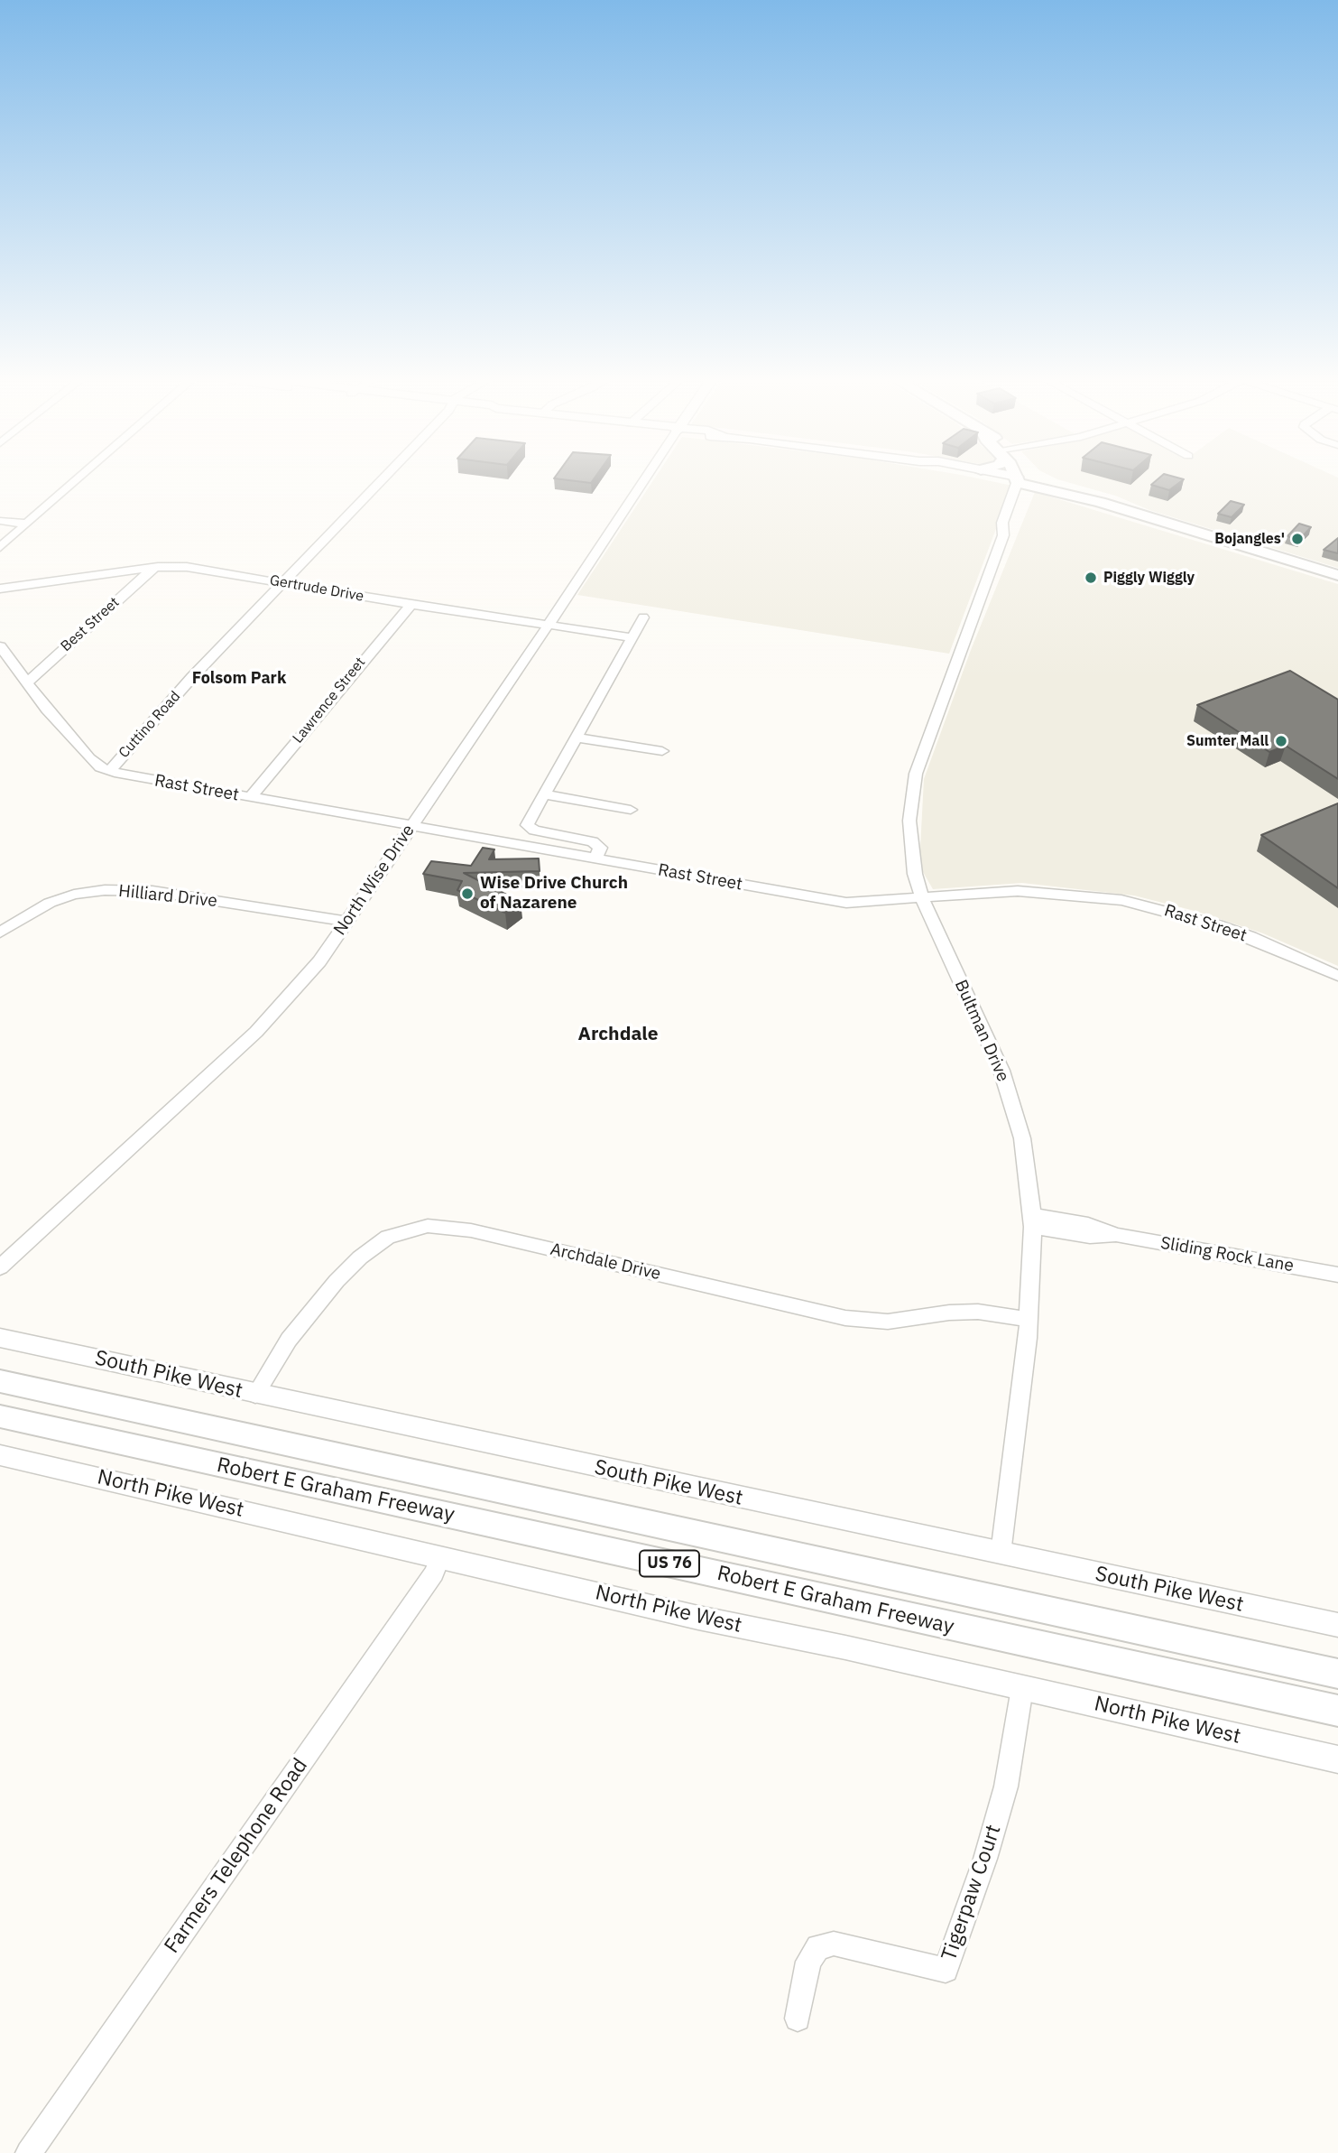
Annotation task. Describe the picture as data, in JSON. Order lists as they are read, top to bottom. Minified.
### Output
{"streets":{"highway":["Robert E Graham Freeway","US 76"],"main road":["South Pike West","North Pike West"],"street":["Gertrude Drive","Best Street","Lawrence Street","Cuttino Road","Rast Street","North Wise Drive","Hilliard Drive","Bultman Drive","Sliding Rock Lane","Archdale Drive","Farmers Telephone Road","Tigerpaw Court"]},"crossings":[["Gertrude Drive","Best Street"],["Gertrude Drive","Lawrence Street"],["Gertrude Drive","Cuttino Road"],["Gertrude Drive","North Wise Drive"],["Best Street","Rast Street"],["Lawrence Street","Rast Street"],["Cuttino Road","Rast Street"],["Rast Street","North Wise Drive"],["Rast Street","Bultman Drive"],["North Wise Drive","Hilliard Drive"],["Bultman Drive","Sliding Rock Lane"],["Bultman Drive","Archdale Drive"],["Bultman Drive","South Pike West"],["Archdale Drive","South Pike West"],["North Pike West","Farmers Telephone Road"],["North Pike West","Tigerpaw Court"]],"districts":["Folsom Park","Archdale"],"places":["Bojangles'","Piggly Wiggly","Sumter Mall","Wise Drive Church of Nazarene"]}
